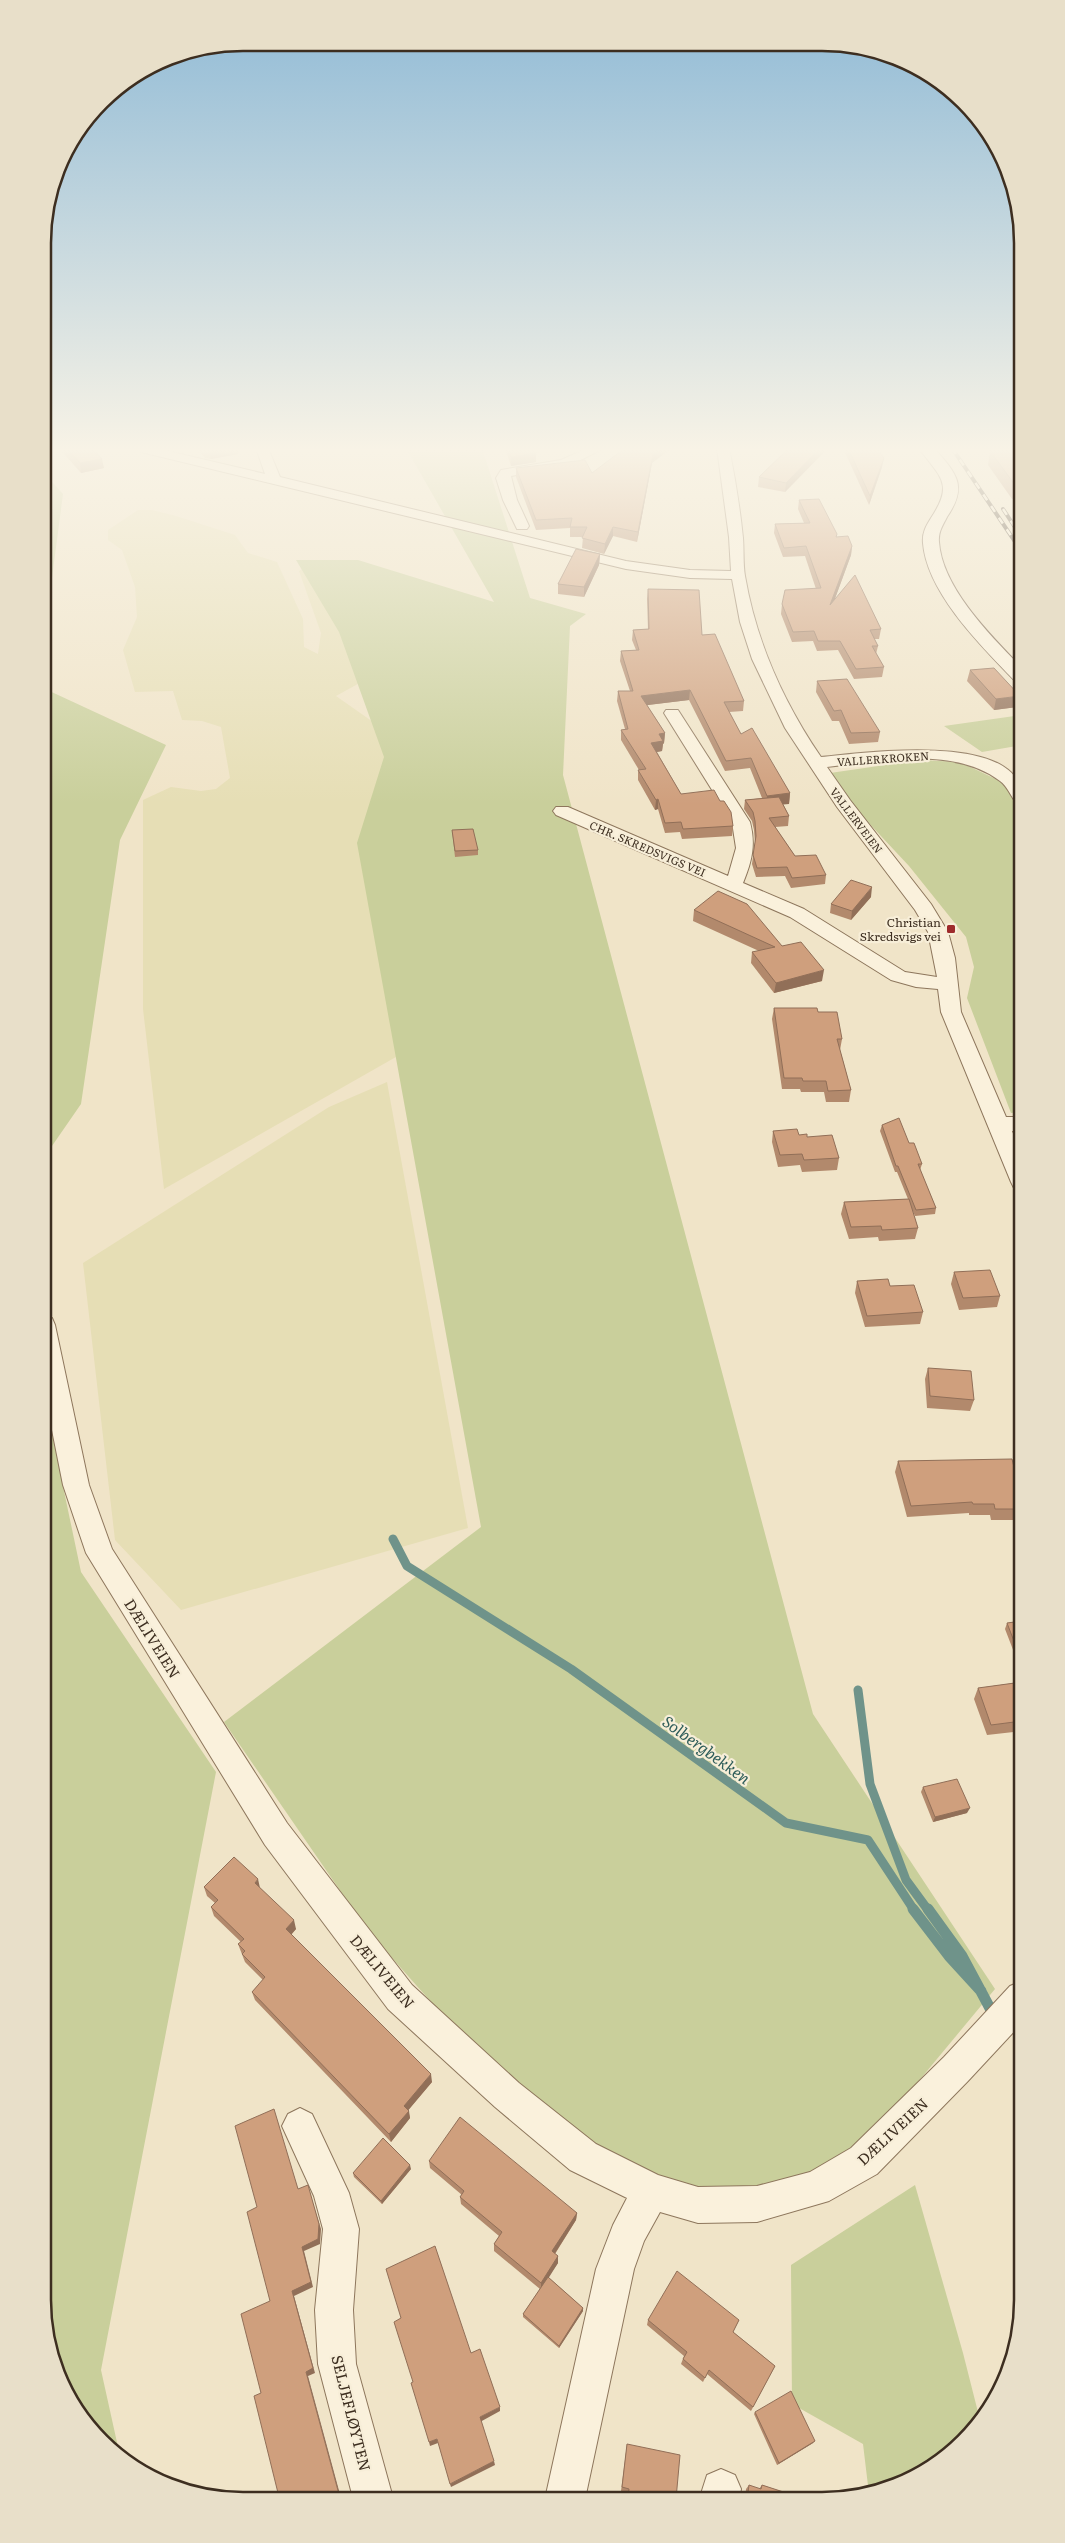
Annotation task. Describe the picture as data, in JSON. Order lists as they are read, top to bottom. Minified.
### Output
{"streets":{"street":["VALLERKROKEN","VALLERVEIEN","CHR. SKREDSVIGS VEI","DÆLIVEIEN","SELJEFLØYTEN"]},"crossings":[["VALLERKROKEN","VALLERVEIEN"],["VALLERVEIEN","CHR. SKREDSVIGS VEI"]],"water":["Solbergbekken"],"places":{"transit":["Christian Skredsvigs vei"]}}
